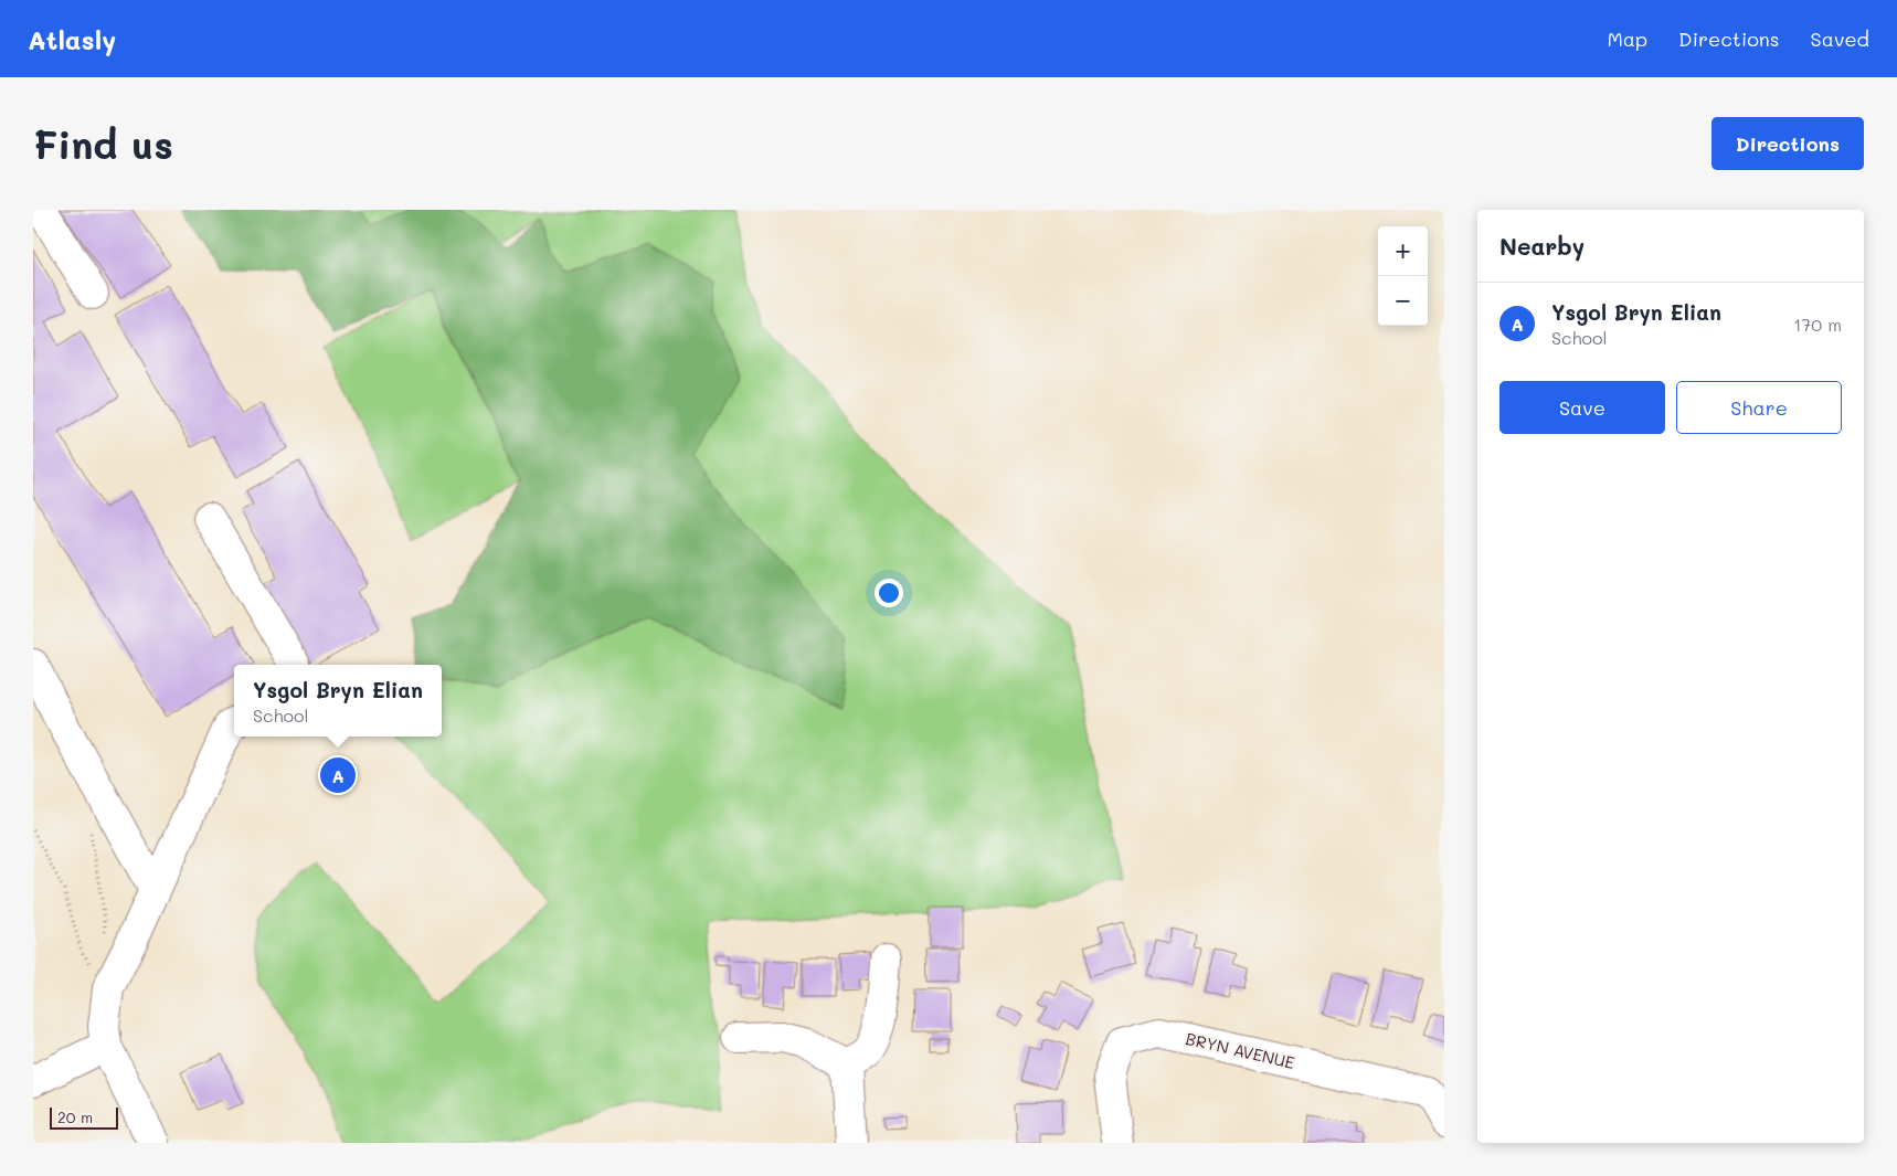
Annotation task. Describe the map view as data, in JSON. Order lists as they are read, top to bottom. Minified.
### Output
{"streets":{"street":["BRYN AVENUE"]},"scale_bar":"20 m","page":{"header":"Atlasly","nav":["Map","Directions","Saved"],"buttons":["Directions",["Save","Share"]],"title":"Find us","heading":"Nearby","map_buttons":["+","−"],"list":[{"mark":"A","name":"Ysgol Bryn Elian","note":"School","value":"170 m"}],"popup":["Ysgol Bryn Elian","School"],"pins":"A","scale":"20 m"}}
